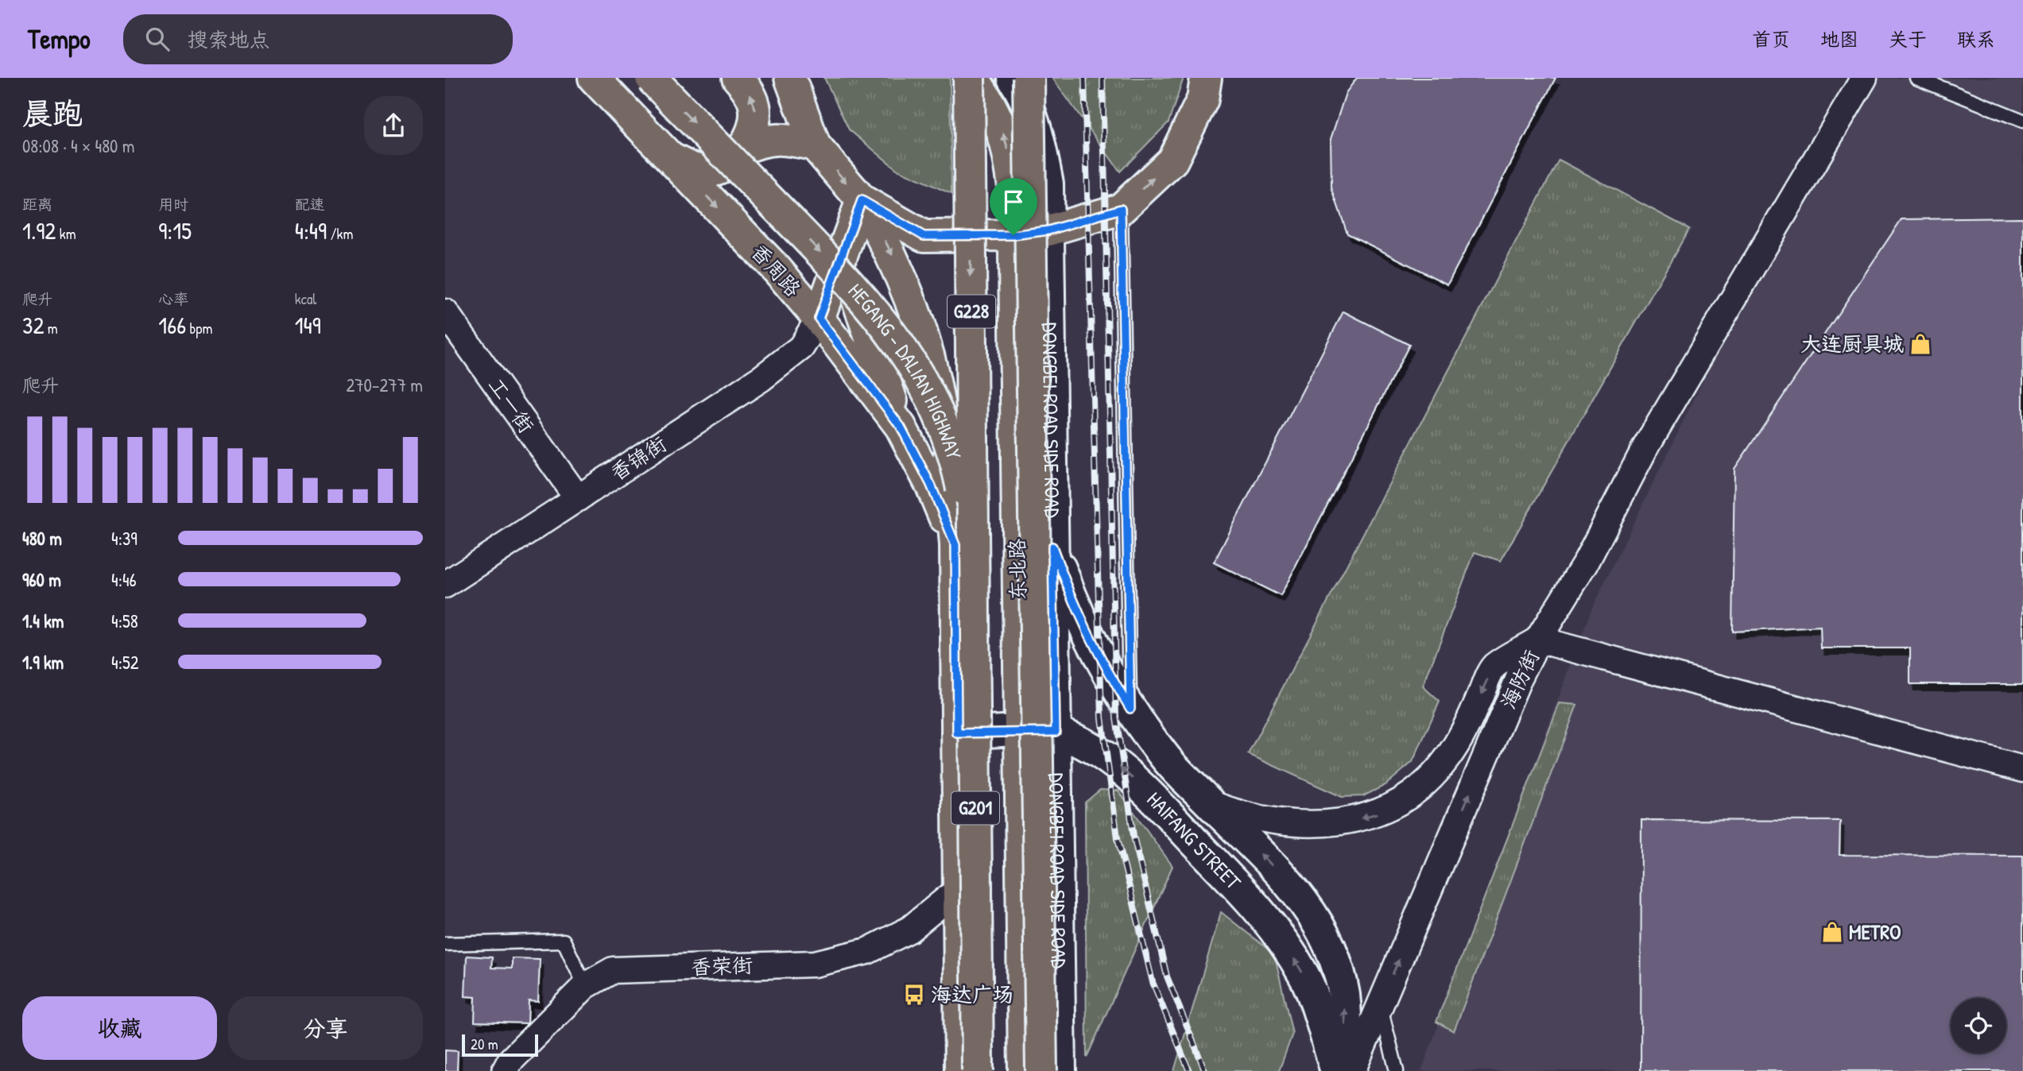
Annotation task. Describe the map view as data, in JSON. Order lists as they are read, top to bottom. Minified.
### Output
{"streets":{"main road":["香周路","G228","HEGANG - DALIAN HIGHWAY","DONGBEI ROAD SIDE ROAD","东北路","G201","HAIFANG STREET"],"street":["工一街","香锦街","海防街","香荣街"]},"crossings":[["香周路","G228"],["香周路","HEGANG - DALIAN HIGHWAY"],["香周路","香锦街"],["香周路","G201"],["G228","HEGANG - DALIAN HIGHWAY"],["G228","G201"],["HEGANG - DALIAN HIGHWAY","G201"],["工一街","香锦街"],["DONGBEI ROAD SIDE ROAD","HAIFANG STREET"],["东北路","HAIFANG STREET"]],"places":{"shop":["大连厨具城","METRO"],"bus stop":["海达广场"]},"scale_bar":"20 m","page":{"header":"Tempo","search":"搜索地点","nav":["首页","地图","关于","联系"],"heading":["晨跑","08:08 · 4 × 480 m"],"stats":[["距离","1.92 km"],["用时","9:15"],["配速","4:49 /km"],["爬升","32 m"],["心率","166 bpm"],["kcal","149"]],"chart":["爬升","270–277 m"],"list":[{"name":"480 m","note":"4:39"},{"name":"960 m","note":"4:46"},{"name":"1.4 km","note":"4:58"},{"name":"1.9 km","note":"4:52"}],"buttons":["收藏","分享"],"scale":"20 m"}}
